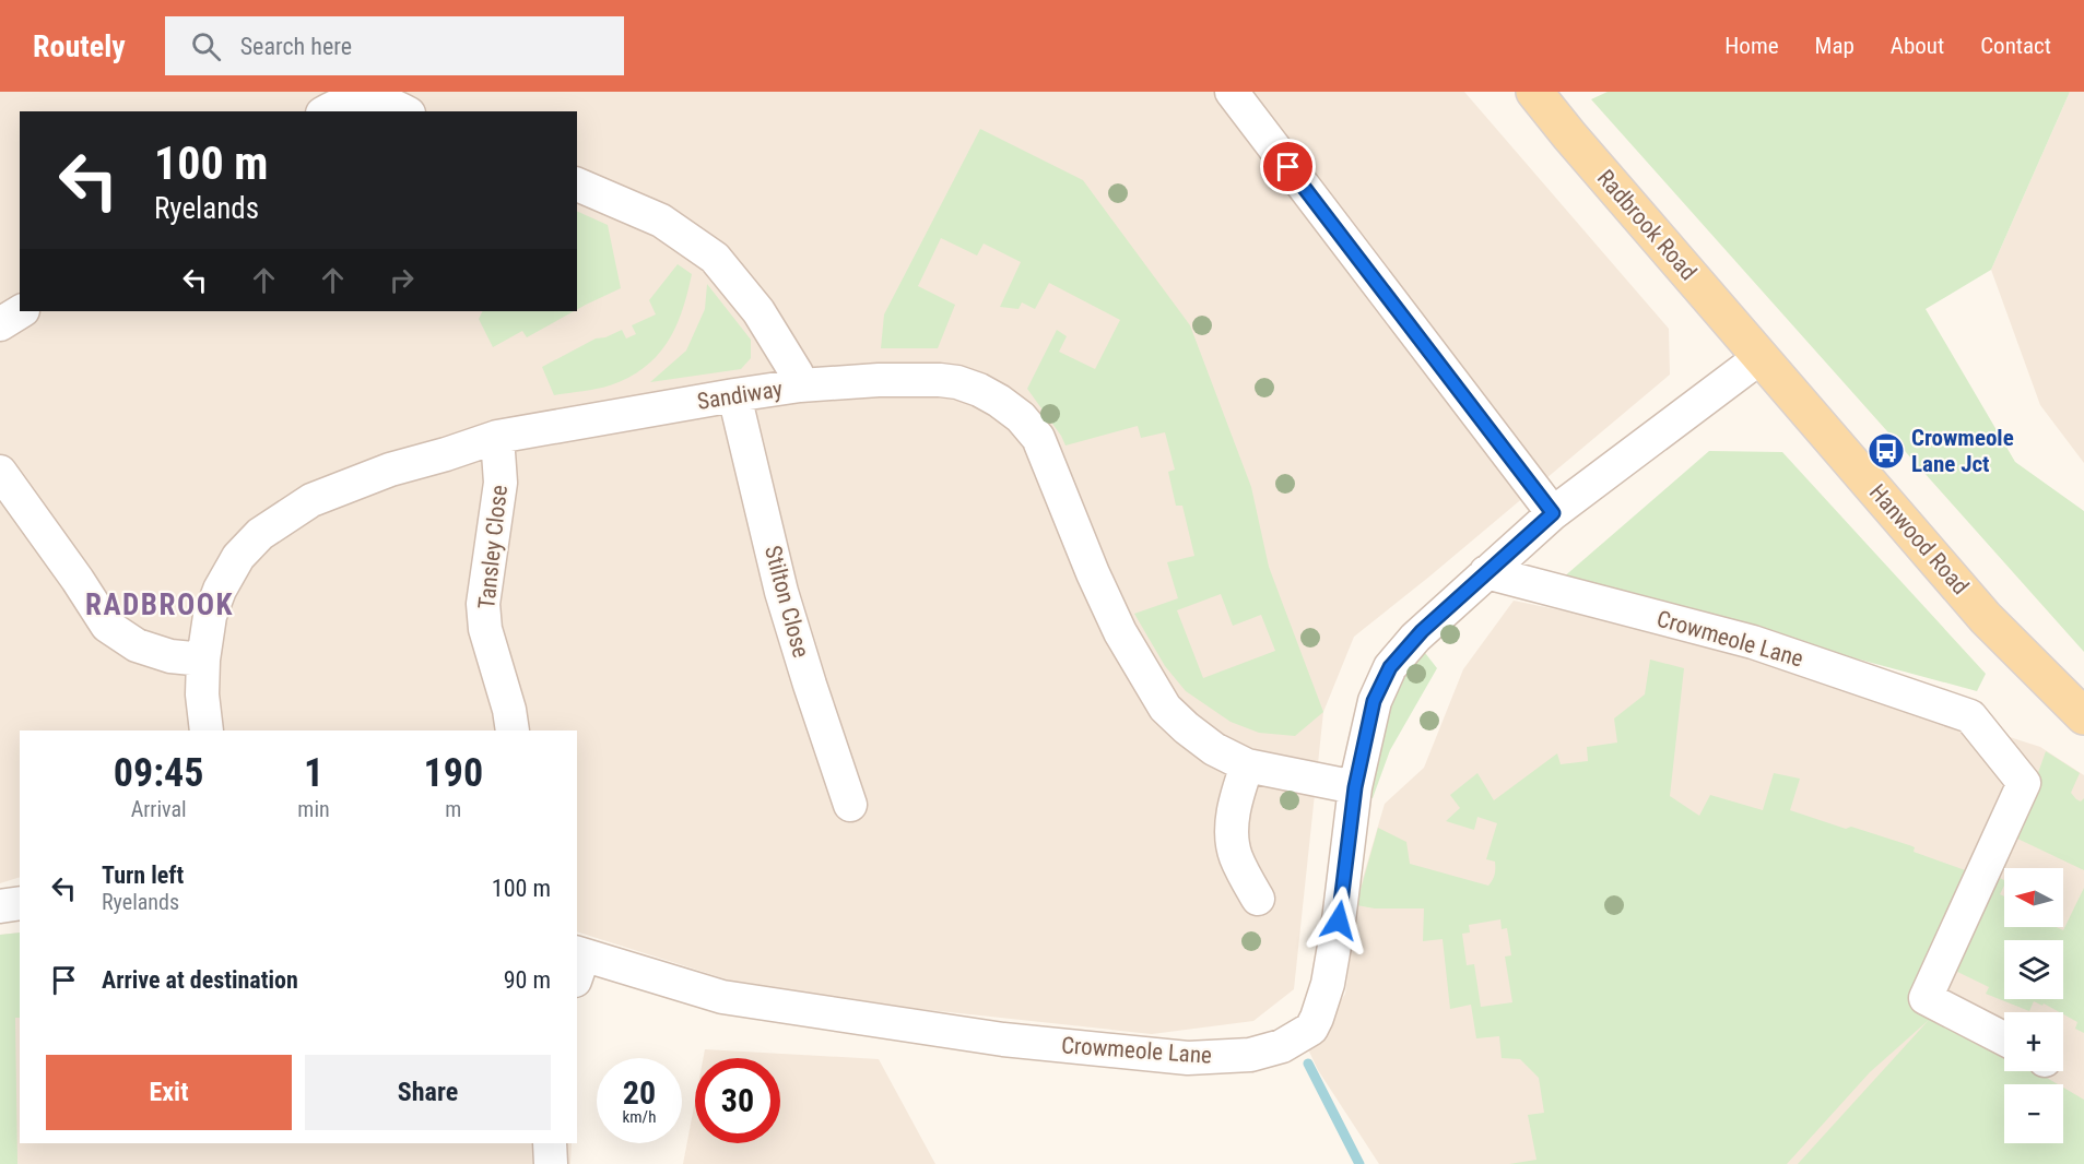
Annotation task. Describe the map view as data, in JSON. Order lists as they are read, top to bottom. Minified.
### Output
{"streets":{"main road":["Radbrook Road","Hanwood Road"],"street":["Sandiway","Tansley Close","Stilton Close","Crowmeole Lane"]},"crossings":[["Radbrook Road","Hanwood Road"],["Radbrook Road","Crowmeole Lane"],["Sandiway","Tansley Close"],["Sandiway","Stilton Close"],["Sandiway","Crowmeole Lane"],["Hanwood Road","Crowmeole Lane"]],"districts":["RADBROOK"],"places":{"bus stop":["Crowmeole Lane Jct"]},"north":"left","page":{"header":"Routely","search":"Search here","nav":["Home","Map","About","Contact"],"turn":["100 m","Ryelands"],"eta":["09:45","Arrival","1","min","190","m"],"list":[{"name":"Turn left","note":"Ryelands","value":"100 m"},{"name":"Arrive at destination","value":"90 m"}],"map_buttons":["+","−"],"buttons":["Exit","Share"],"speed":"20 km/h","limit":"30"}}
